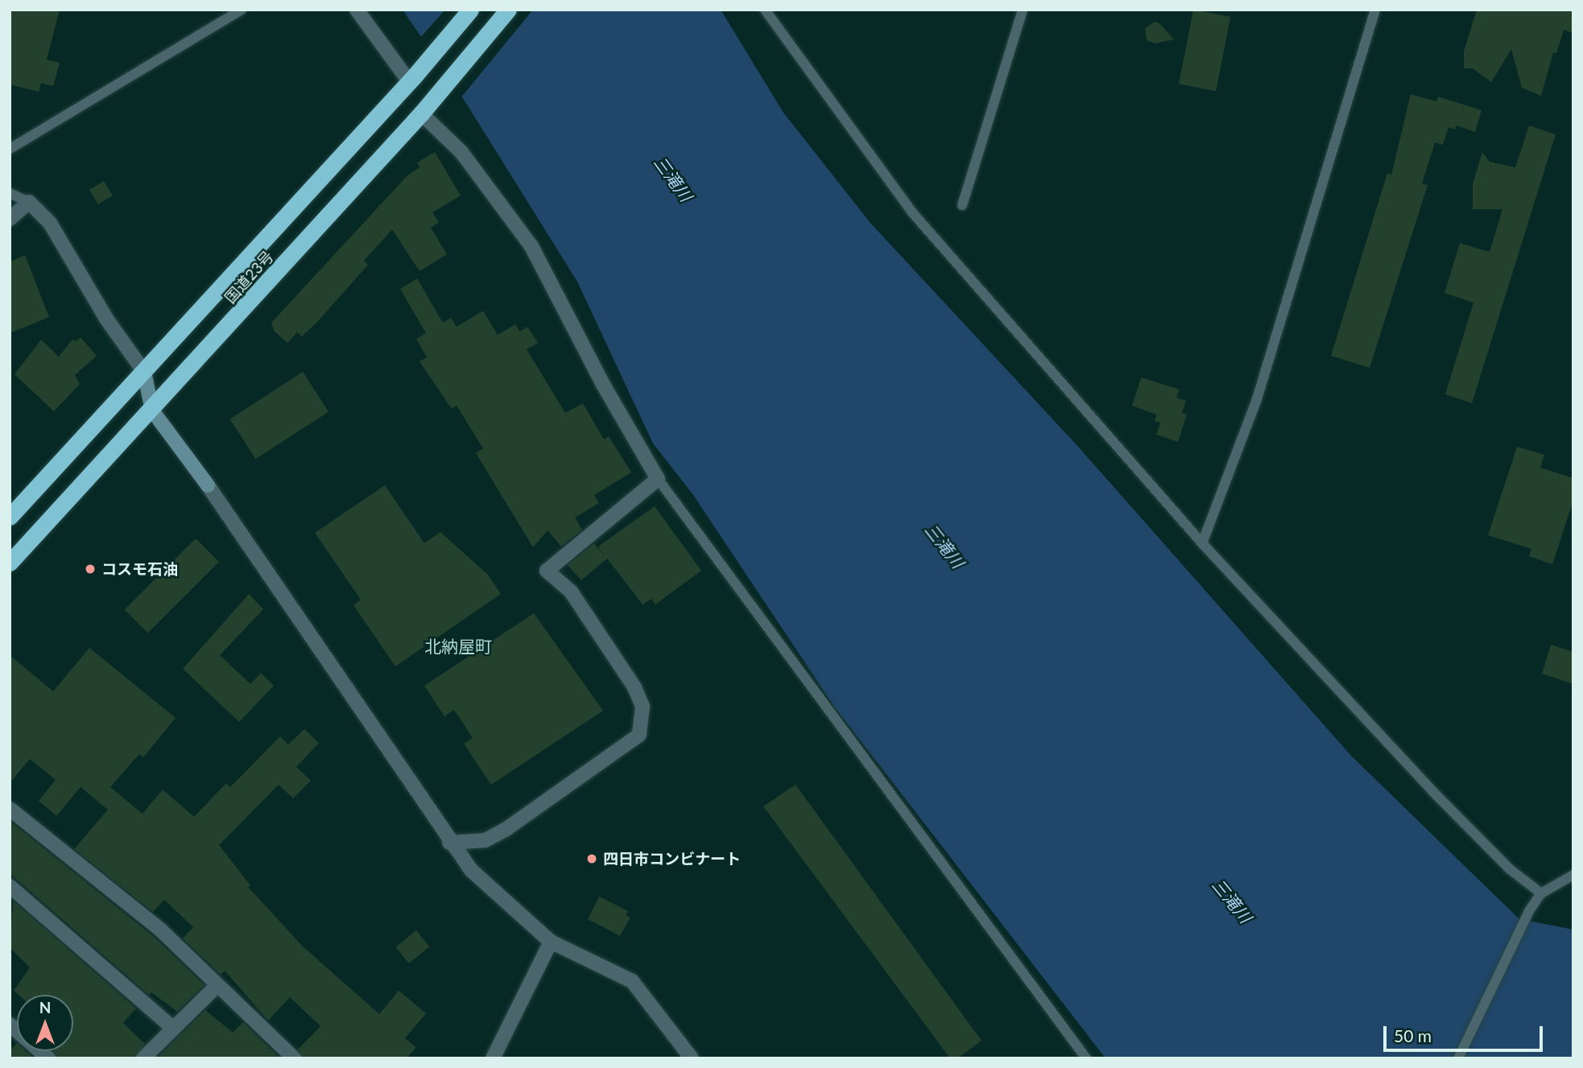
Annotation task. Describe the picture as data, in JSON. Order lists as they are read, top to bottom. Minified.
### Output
{"streets":{"highway":["国道23号"]},"districts":["北納屋町"],"water":["三滝川"],"places":["コスモ石油","四日市コンビナート"],"scale_bar":"50 m","north":"top"}
